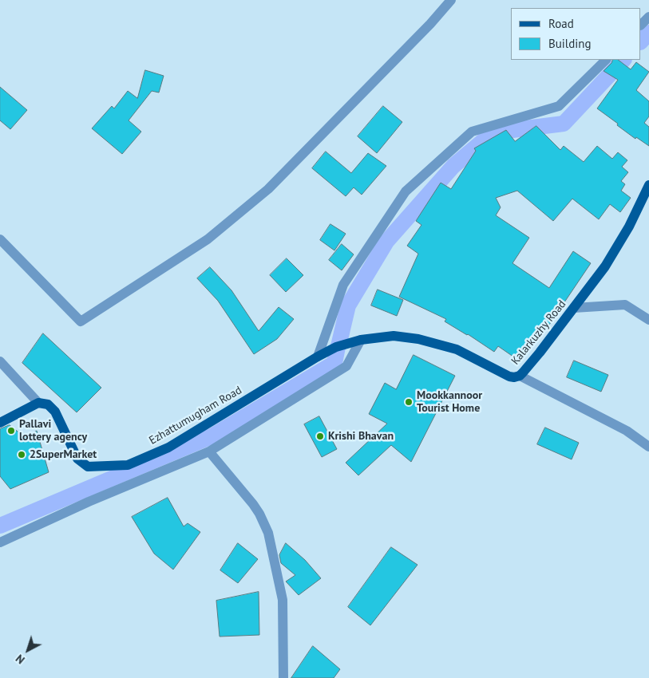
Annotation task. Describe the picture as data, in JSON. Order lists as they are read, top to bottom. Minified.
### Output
{"streets":{"main road":["Kalarkuzhy Road","Ezhattumugham Road"]},"crossings":[["Kalarkuzhy Road","Ezhattumugham Road"]],"places":["Mookkannoor Tourist Home","Pallavi lottery agency","Krishi Bhavan","2SuperMarket"],"legend":["Road","Building"],"north":"bottom left"}
